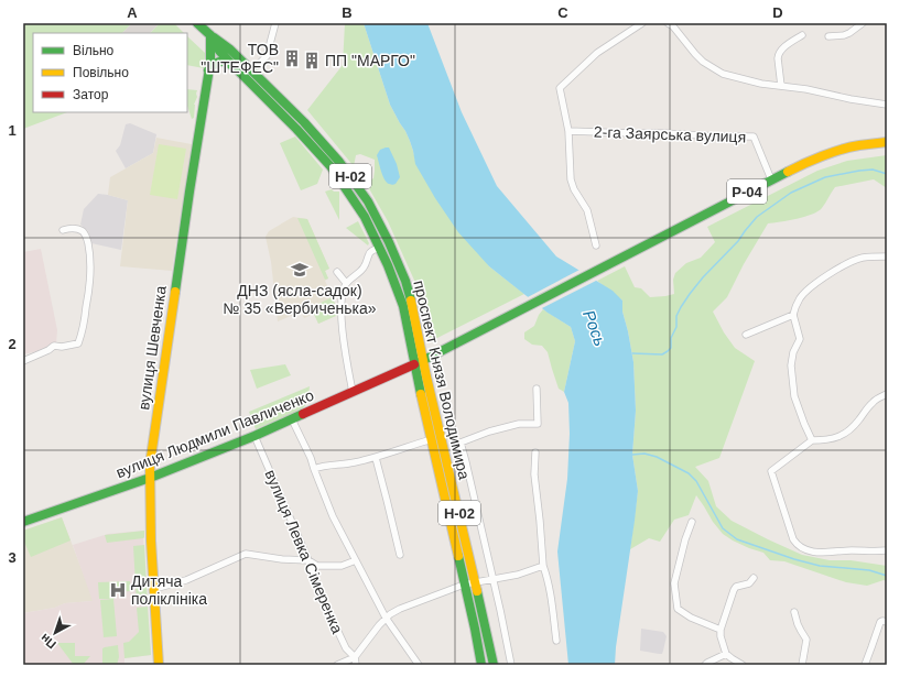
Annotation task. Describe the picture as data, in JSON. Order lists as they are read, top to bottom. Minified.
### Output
{"streets":{"main road":["Н-02","Р-04","вулиця Шевченка","проспект Князя Володимира","вулиця Людмили Павличенко"],"street":["2-га Заярська вулиця","вулиця Левка Сімеренка"]},"crossings":[["2-га Заярська вулиця","Р-04"],["Р-04","проспект Князя Володимира"],["Р-04","вулиця Людмили Павличенко"],["вулиця Шевченка","проспект Князя Володимира"],["вулиця Шевченка","вулиця Людмили Павличенко"],["проспект Князя Володимира","вулиця Людмили Павличенко"],["вулиця Людмили Павличенко","вулиця Левка Сімеренка"]],"water":["Рось"],"places":{"building":["ТОВ \"ШТЕФЕС\"","ПП \"МАРГО\""],"school or university":["ДНЗ (ясла-садок) № 35 «Вербиченька»"],"hospital":["Дитяча поліклініка"]},"legend":["Вільно","Повільно","Затор"],"north":"bottom left","grid":{"columns":["A","B","C","D"],"rows":["1","2","3"]}}
